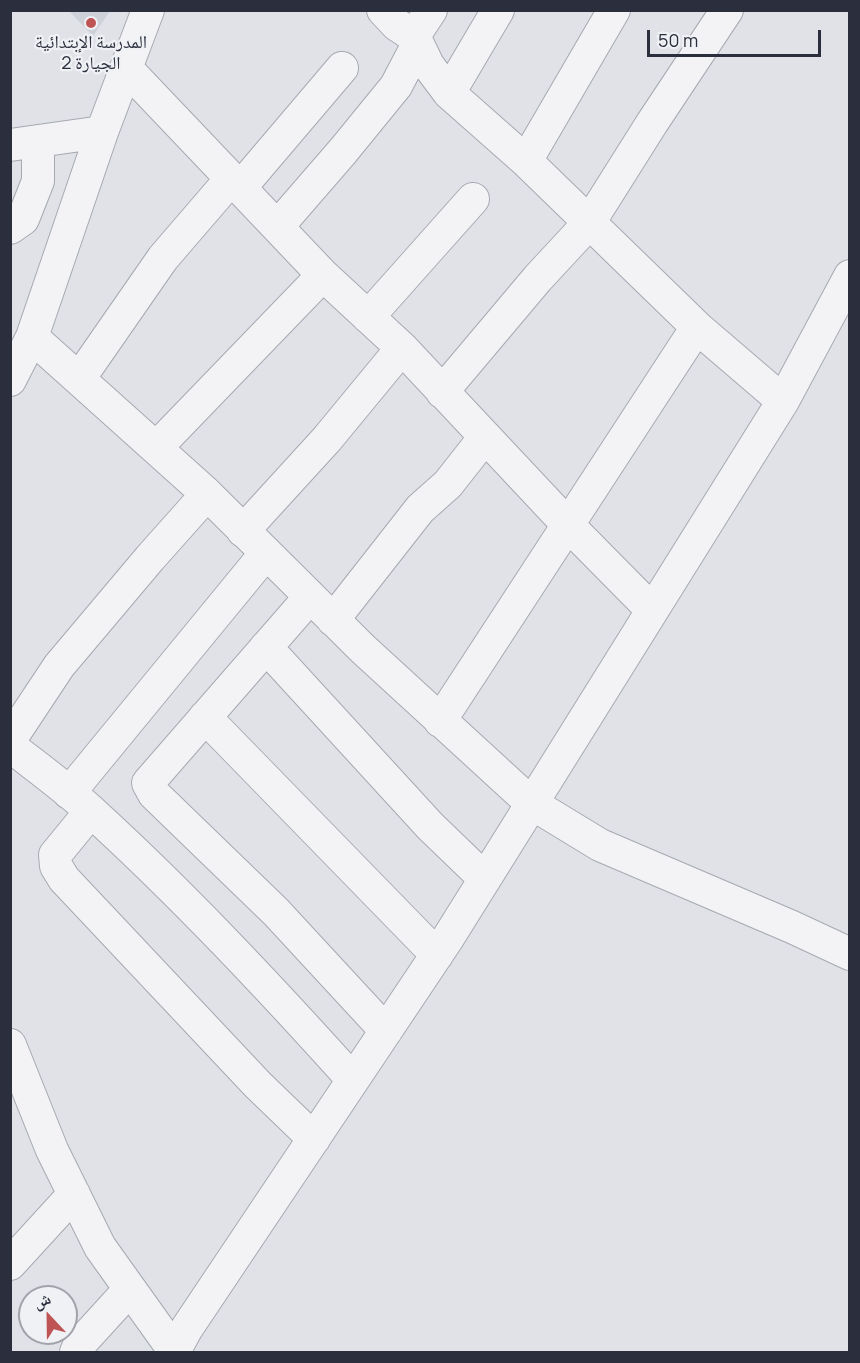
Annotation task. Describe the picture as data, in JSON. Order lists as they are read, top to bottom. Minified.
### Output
{"places":["المدرسة الإبتدائية الجيارة 2"],"scale_bar":"50 m","north":"top"}
